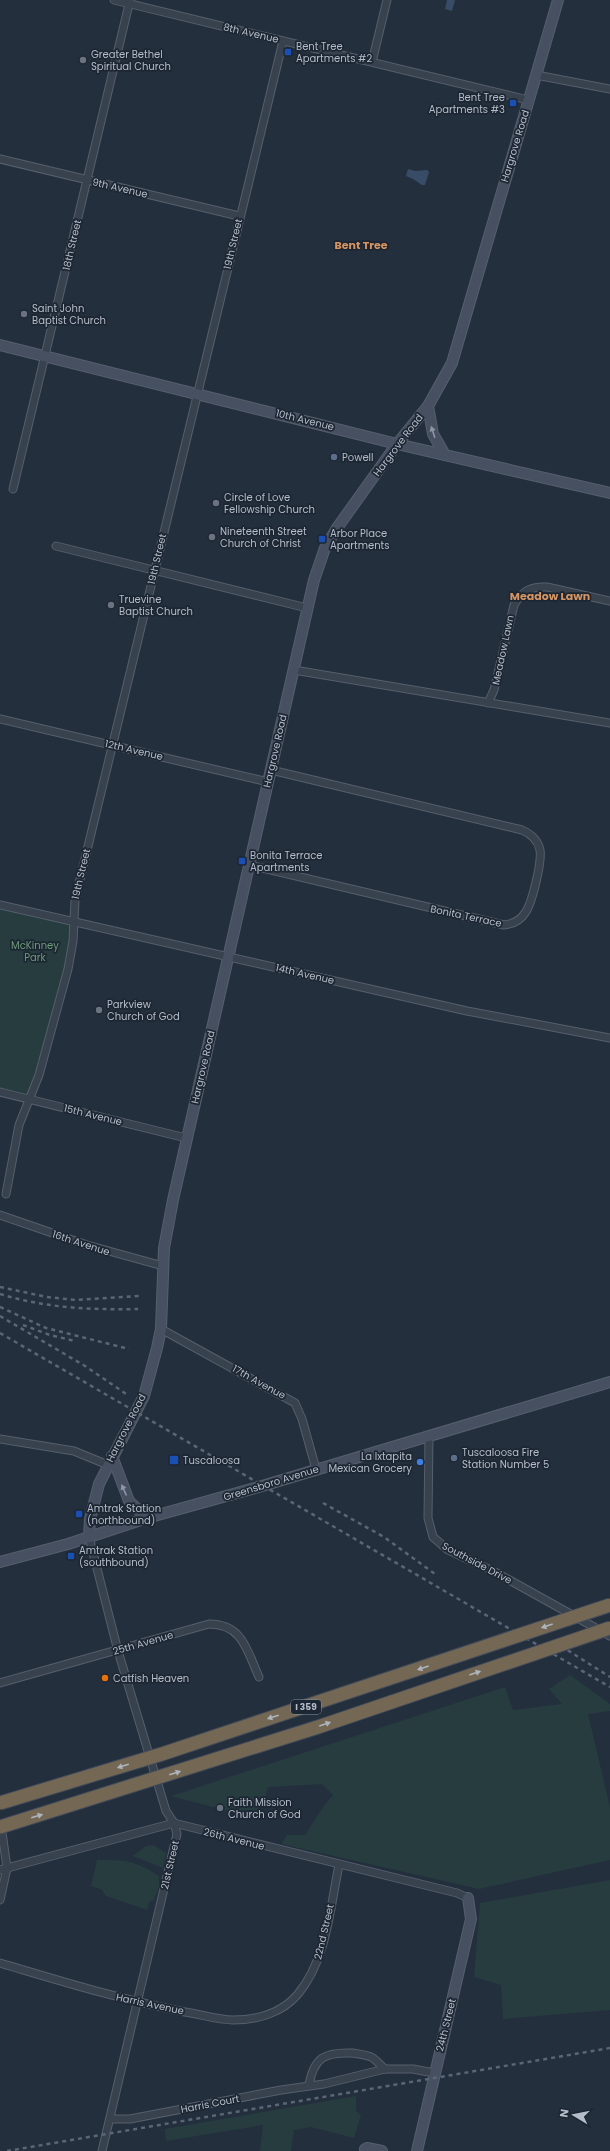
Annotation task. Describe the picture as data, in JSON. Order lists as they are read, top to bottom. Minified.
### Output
{"streets":{"highway":["I 359"],"main road":["Hargrove Road","10th Avenue","Greensboro Avenue","24th Street"],"street":["8th Avenue","9th Avenue","19th Street","18th Street","Meadow Lawn","12th Avenue","Bonita Terrace","14th Avenue","15th Avenue","16th Avenue","17th Avenue","Southside Drive","25th Avenue","26th Avenue","21st Street","22nd Street","Harris Avenue","Harris Court"]},"crossings":[["8th Avenue","Hargrove Road"],["8th Avenue","19th Street"],["8th Avenue","18th Street"],["Hargrove Road","10th Avenue"],["Hargrove Road","12th Avenue"],["Hargrove Road","Bonita Terrace"],["Hargrove Road","14th Avenue"],["Hargrove Road","15th Avenue"],["Hargrove Road","16th Avenue"],["Hargrove Road","17th Avenue"],["Hargrove Road","Greensboro Avenue"],["Hargrove Road","21st Street"],["9th Avenue","19th Street"],["9th Avenue","18th Street"],["19th Street","10th Avenue"],["19th Street","12th Avenue"],["19th Street","14th Avenue"],["19th Street","15th Avenue"],["18th Street","10th Avenue"],["17th Avenue","Greensboro Avenue"],["Greensboro Avenue","Southside Drive"],["Greensboro Avenue","21st Street"],["25th Avenue","21st Street"],["26th Avenue","21st Street"],["26th Avenue","22nd Street"],["26th Avenue","24th Street"],["21st Street","Harris Avenue"],["21st Street","Harris Court"],["22nd Street","Harris Avenue"],["24th Street","Harris Court"]],"districts":["Bent Tree","Meadow Lawn"],"parks":["McKinney Park"],"places":{"transit":["Bent Tree Apartments #2","Bent Tree Apartments #3","Arbor Place Apartments","Bonita Terrace Apartments","Tuscaloosa","Amtrak Station (northbound)","Amtrak Station (southbound)"],"other":["Greater Bethel Spiritual Church","Saint John Baptist Church","Powell","Circle of Love Fellowship Church","Nineteenth Street Church of Christ","Truevine Baptist Church","Parkview Church of God","Tuscaloosa Fire Station Number 5","La Ixtapita Mexican Grocery","Catfish Heaven","Faith Mission Church of God"]},"north":"left"}
